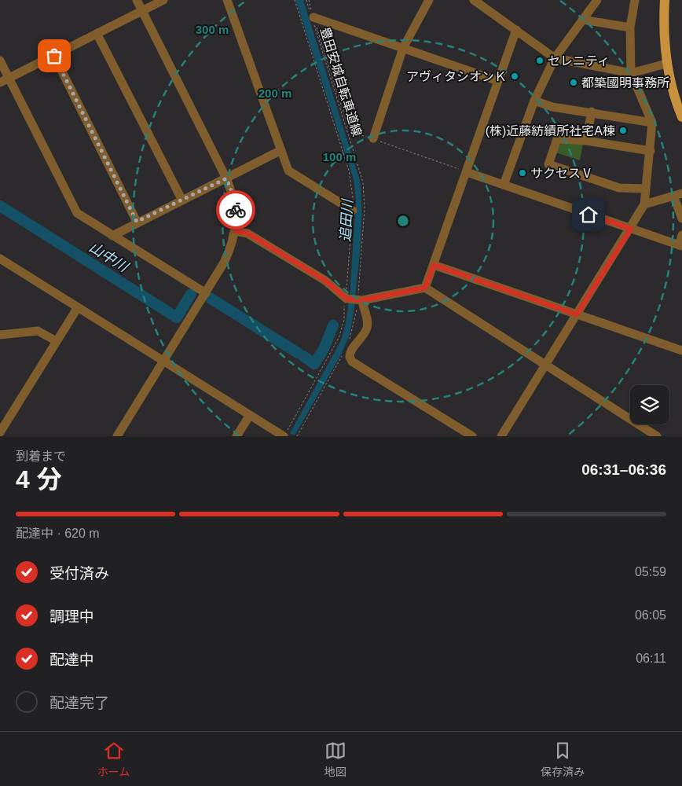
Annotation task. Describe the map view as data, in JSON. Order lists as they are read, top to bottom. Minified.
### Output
{"streets":{"path":["豊田安城自転車道線"]},"water":["追田川","山中川"],"places":["セレニティ","アヴィタシオンＫ","都築國明事務所","(株)近藤紡績所社宅A棟","サクセスⅤ"],"page":{"heading":["4 分","到着まで","06:31–06:36"],"bar":"配達中 · 620 m","list":[["受付済み","05:59"],["調理中","06:05"],["配達中","06:11"],"配達完了"],"tabs":["ホーム","地図","保存済み"]},"rings":["300 m","200 m","100 m"]}
